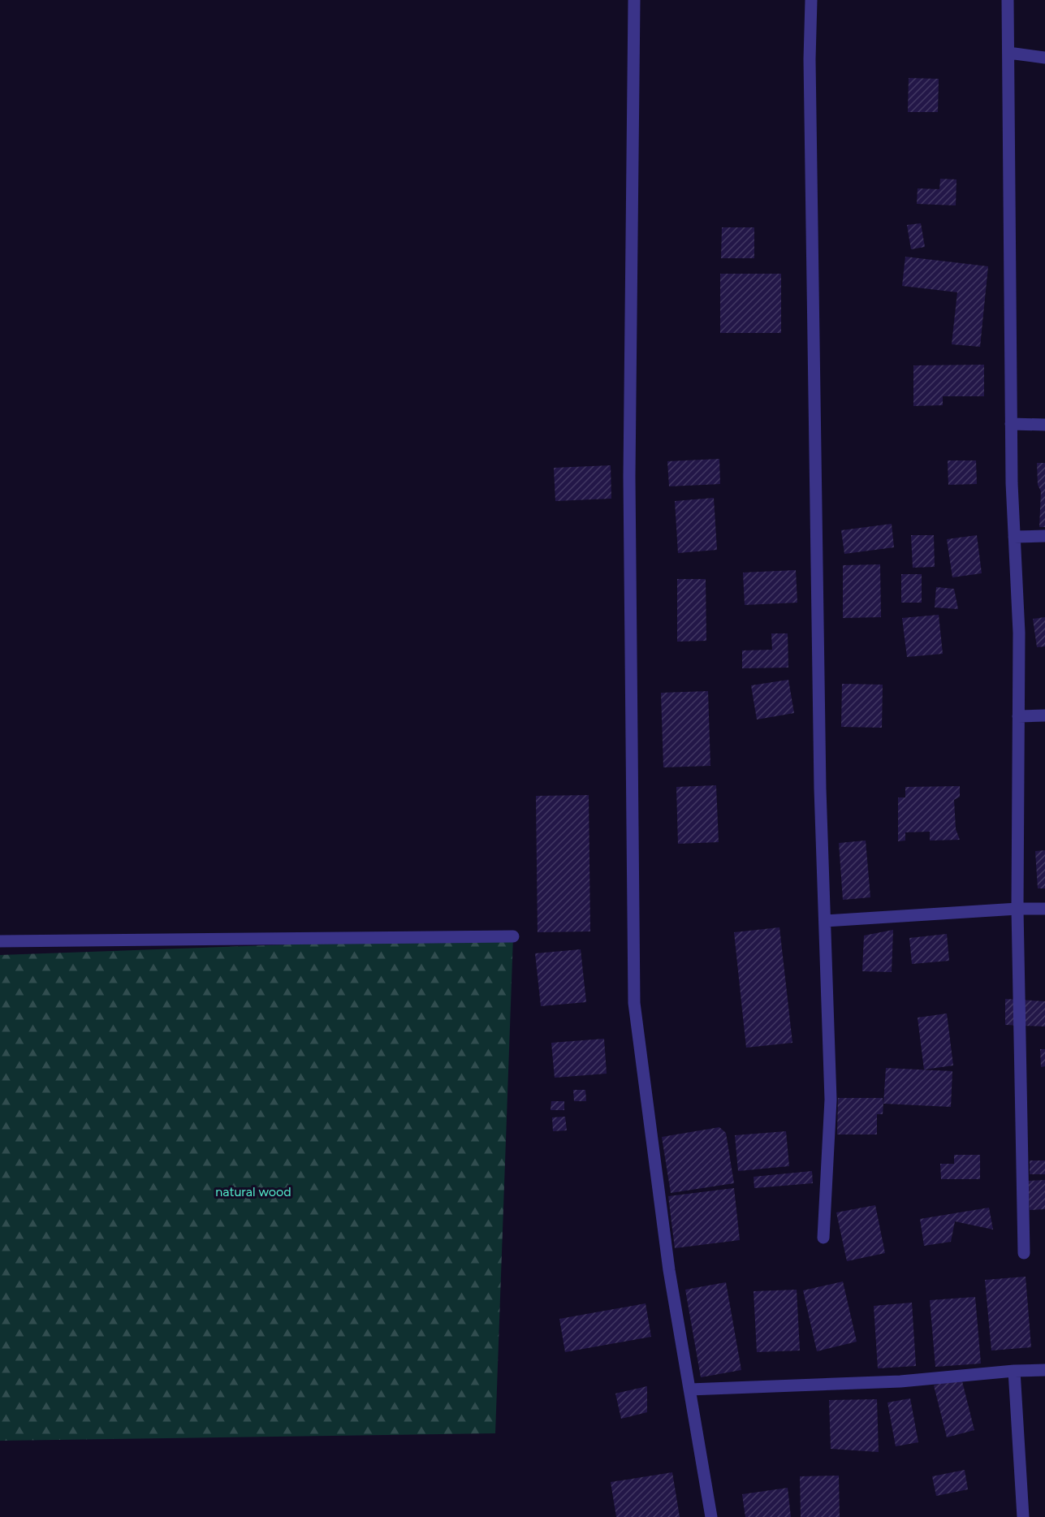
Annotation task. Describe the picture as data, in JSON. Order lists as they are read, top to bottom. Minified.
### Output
{"parks":["natural wood"]}
